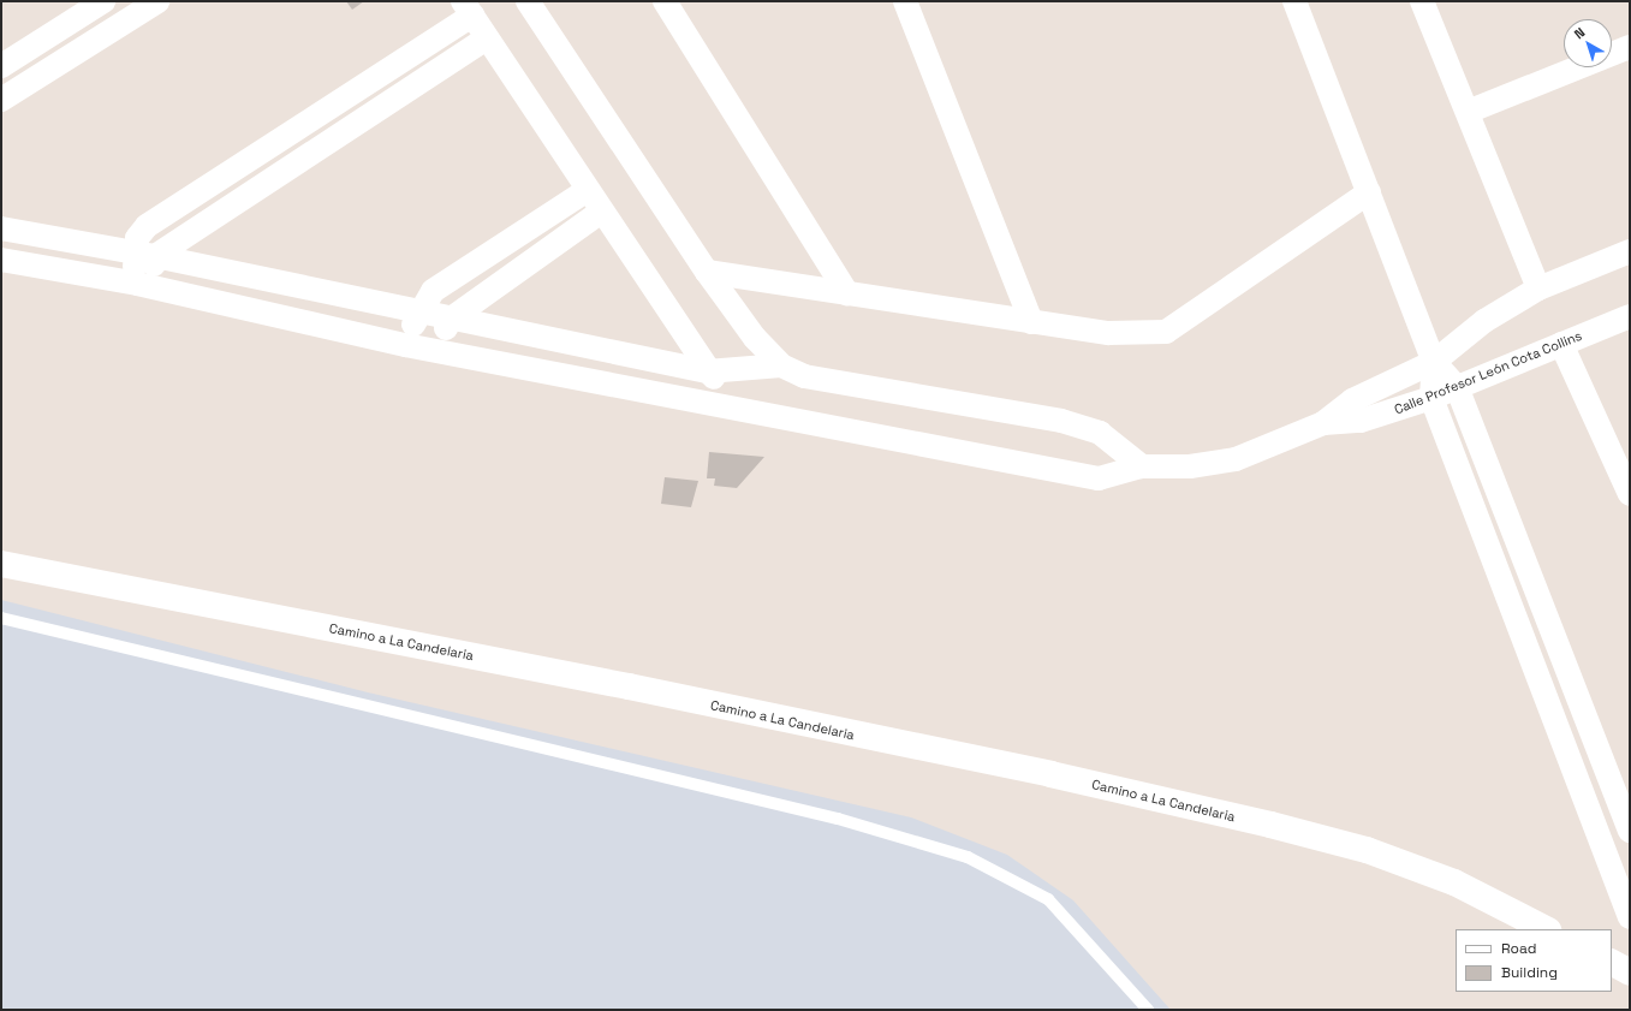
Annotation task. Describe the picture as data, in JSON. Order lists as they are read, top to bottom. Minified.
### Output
{"streets":{"street":["Calle Profesor León Cota Collins","Camino a La Candelaria"]},"legend":["Road","Building"],"north":"top left"}
